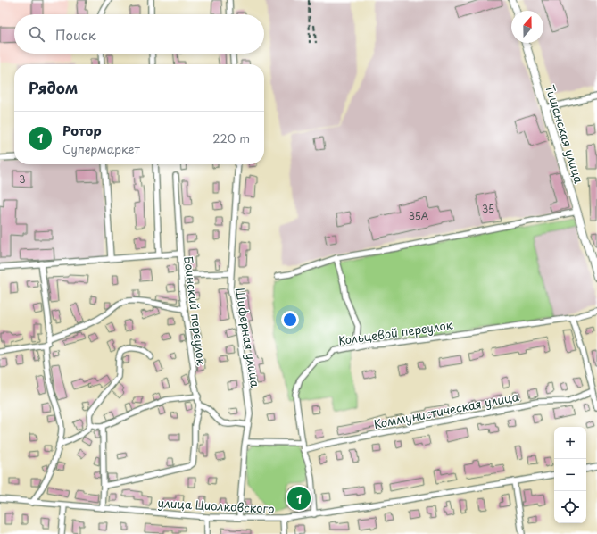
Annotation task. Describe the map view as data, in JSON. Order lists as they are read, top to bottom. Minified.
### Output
{"streets":{"main road":["Тишанская улица"],"street":["Боинский переулок","Кольцевой переулок","Шиферная улица","Коммунистическая улица","улица Циолковского"]},"crossings":[["Кольцевой переулок","Коммунистическая улица"],["Кольцевой переулок","улица Циолковского"],["Шиферная улица","улица Циолковского"]],"house_numbers":["3","35","35А"],"north":"top","page":{"search":"Поиск","heading":"Рядом","list":[{"mark":"1","name":"Poтор","note":"Супермаркет","value":"220 m"}],"map_buttons":["+","−"],"pins":"1"}}
